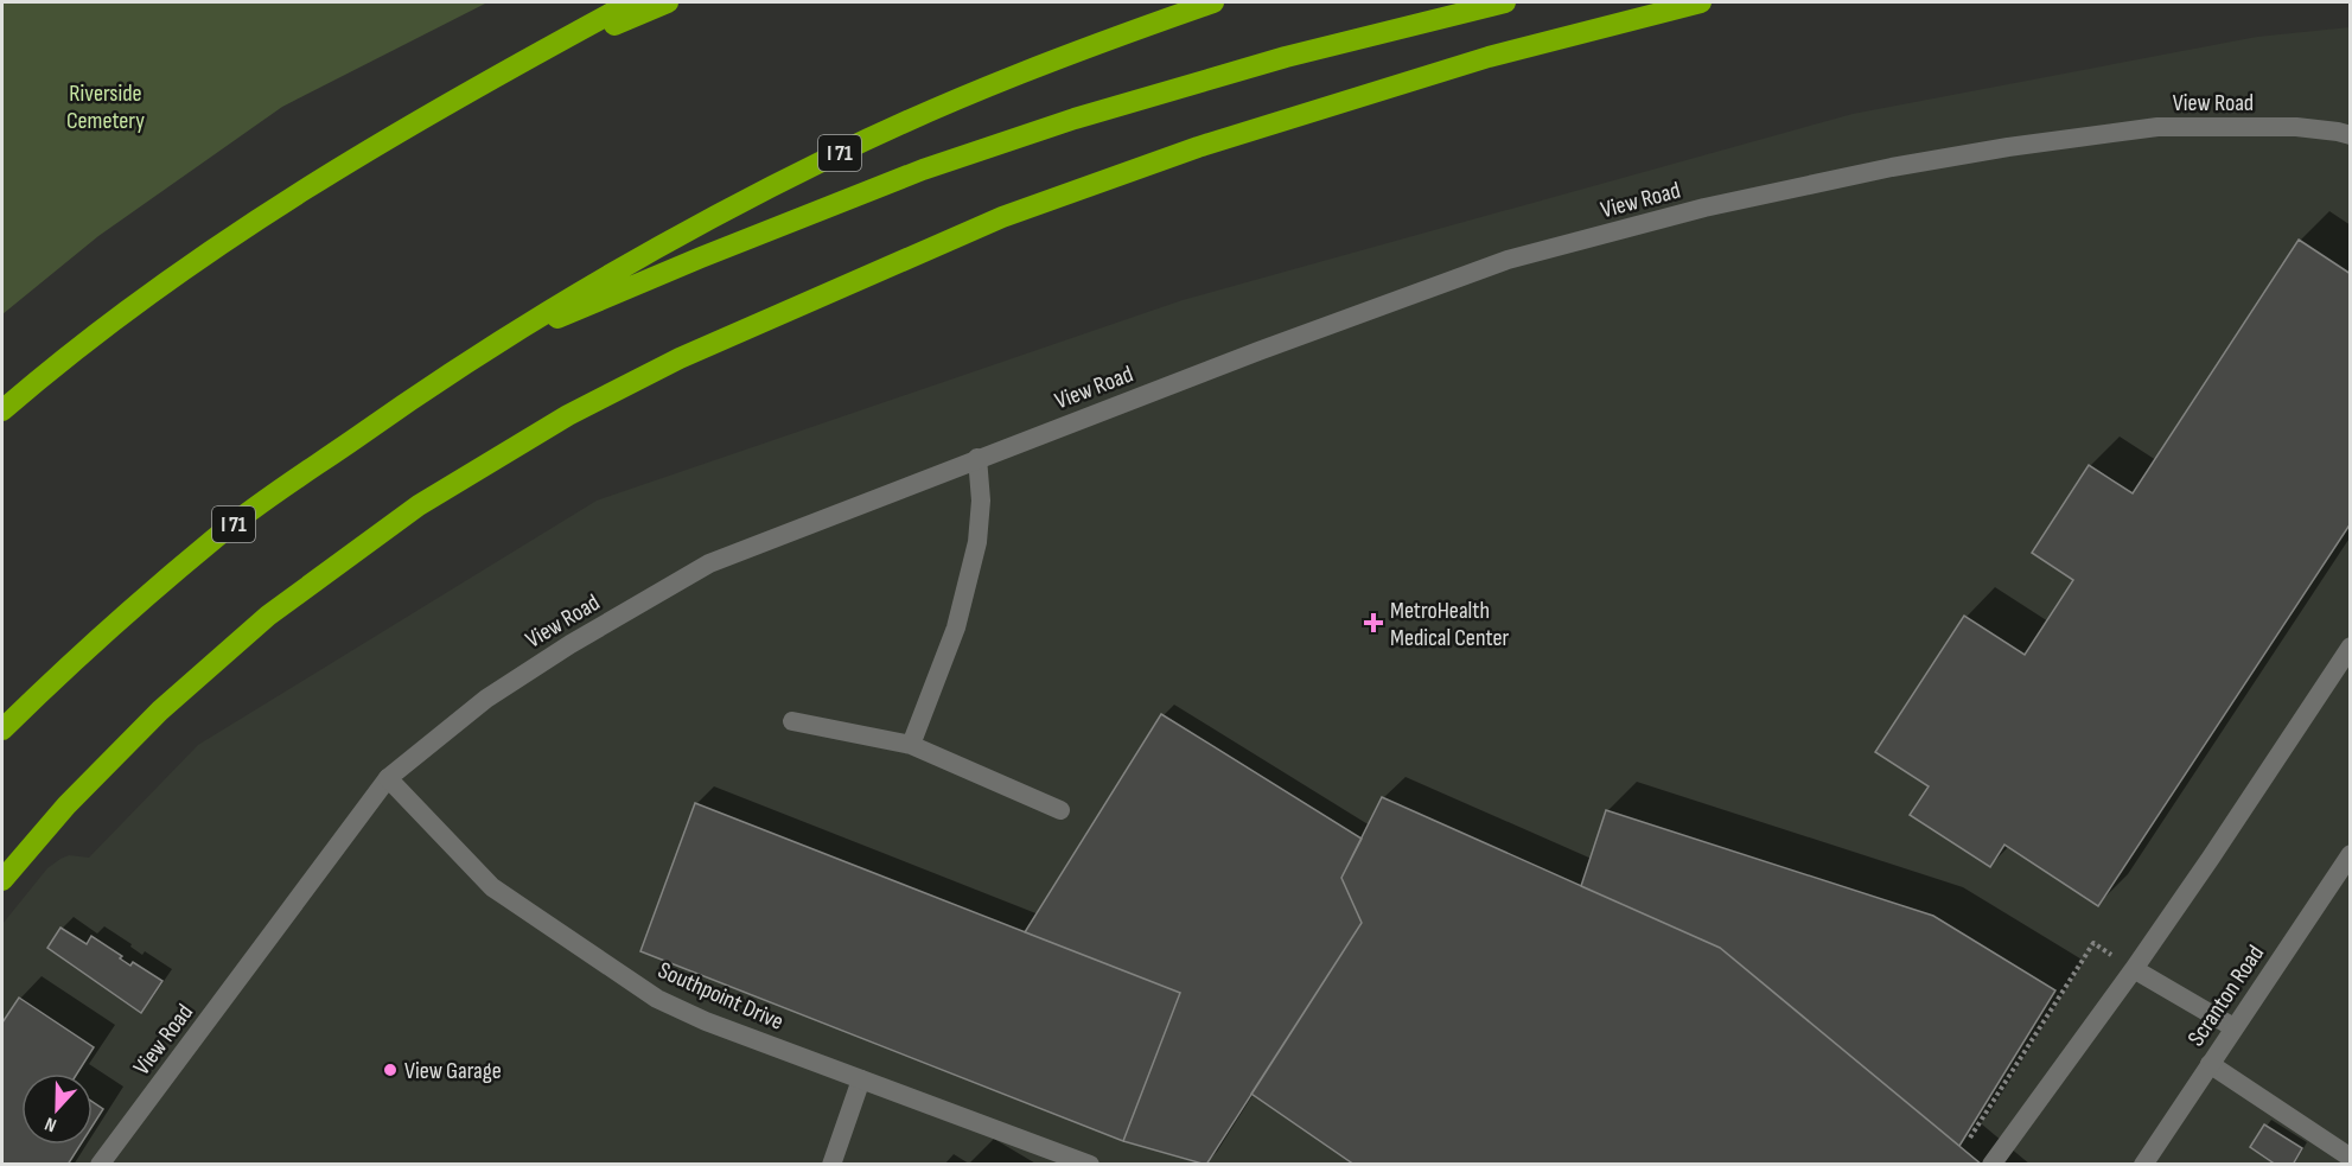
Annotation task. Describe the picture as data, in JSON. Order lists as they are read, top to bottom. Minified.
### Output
{"streets":{"highway":["I 71"],"street":["View Road","Southpoint Drive","Scranton Road"]},"crossings":[["View Road","Southpoint Drive"]],"parks":["Riverside Cemetery"],"places":{"health":["MetroHealth Medical Center"],"other":["View Garage"]},"north":"bottom"}
